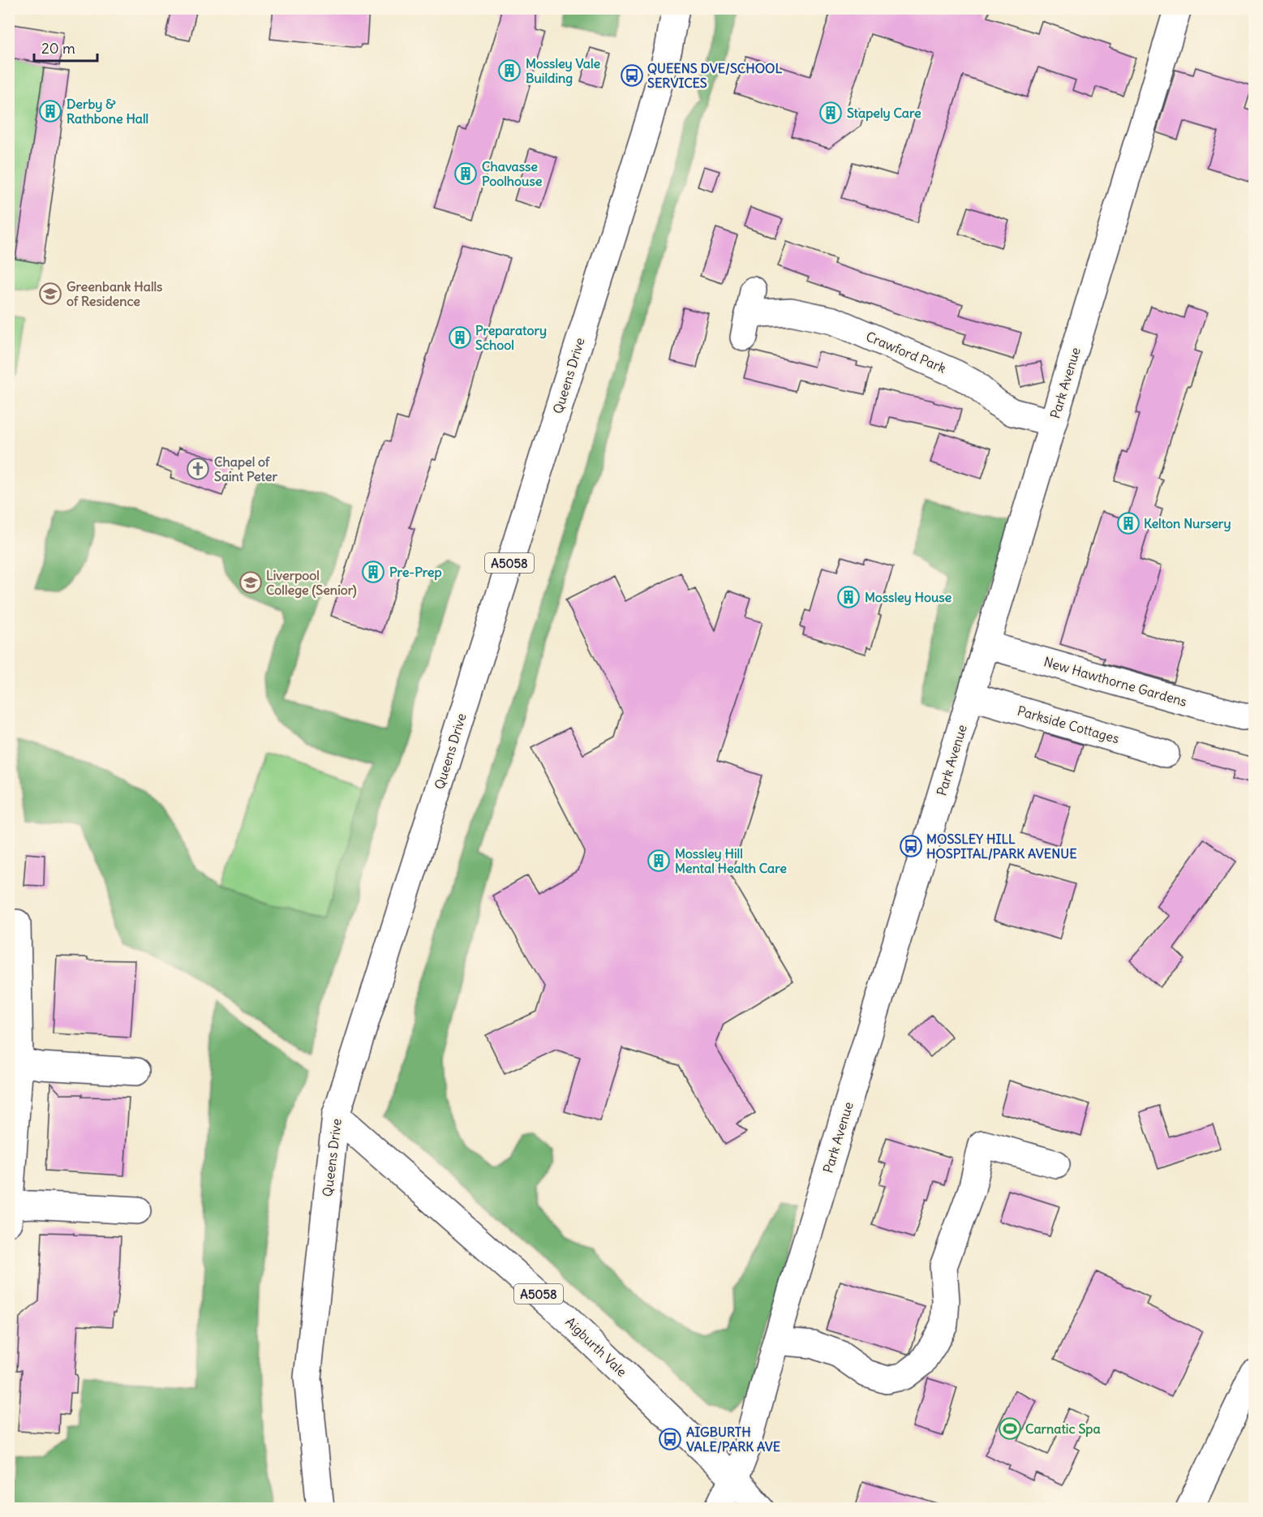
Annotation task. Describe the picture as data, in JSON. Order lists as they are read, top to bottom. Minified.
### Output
{"streets":{"street":["Crawford Park","Queens Drive","Park Avenue","A5058","New Hawthorne Gardens","Parkside Cottages","Aigburth Vale"]},"crossings":[["Crawford Park","Park Avenue"],["Queens Drive","Aigburth Vale"],["Park Avenue","New Hawthorne Gardens"],["Park Avenue","Parkside Cottages"],["Park Avenue","Aigburth Vale"]],"places":{"building":["Mossley Vale Building","Derby & Rathbone Hall","Stapely Care","Chavasse Poolhouse","Preparatory School","Kelton Nursery","Pre-Prep","Mossley House","Mossley Hill Mental Health Care"],"bus stop":["QUEENS DVE/SCHOOL SERVICES","MOSSLEY HILL HOSPITAL/PARK AVENUE","AIGBURTH VALE/PARK AVE"],"school or university":["Greenbank Halls of Residence","Liverpool College (Senior)"],"church":["Chapel of Saint Peter"],"sports":["Carnatic Spa"]},"scale_bar":"20 m"}
